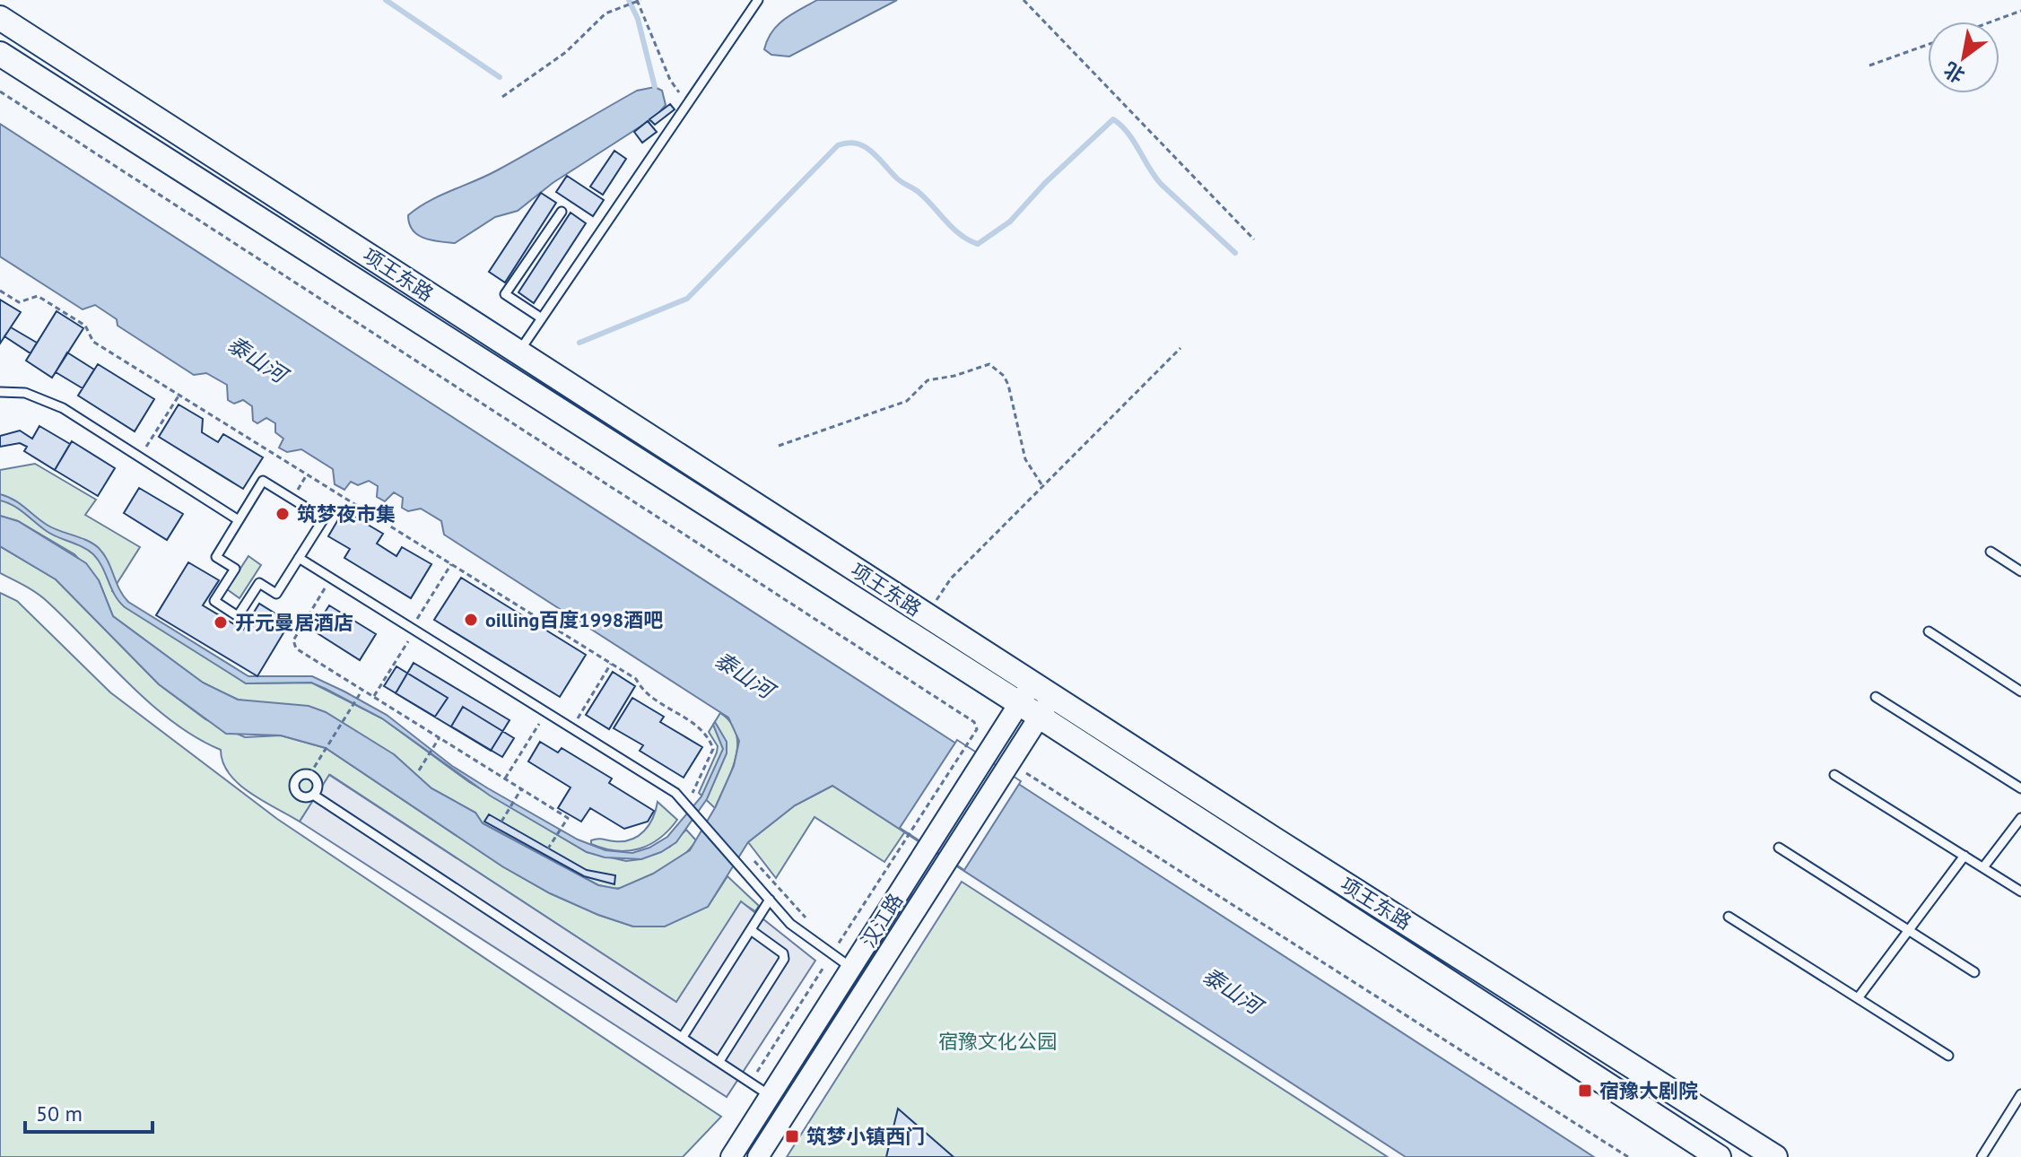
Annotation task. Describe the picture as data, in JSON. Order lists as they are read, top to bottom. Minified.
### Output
{"streets":{"main road":["项王东路"],"street":["汉江路"]},"crossings":[["项王东路","汉江路"]],"water":["泰山河"],"parks":["宿豫文化公园"],"places":{"other":["筑梦夜市集","oilling百度1998酒吧","开元曼居酒店"],"transit":["宿豫大剧院","筑梦小镇西门"]},"scale_bar":"50 m","north":"bottom left"}
